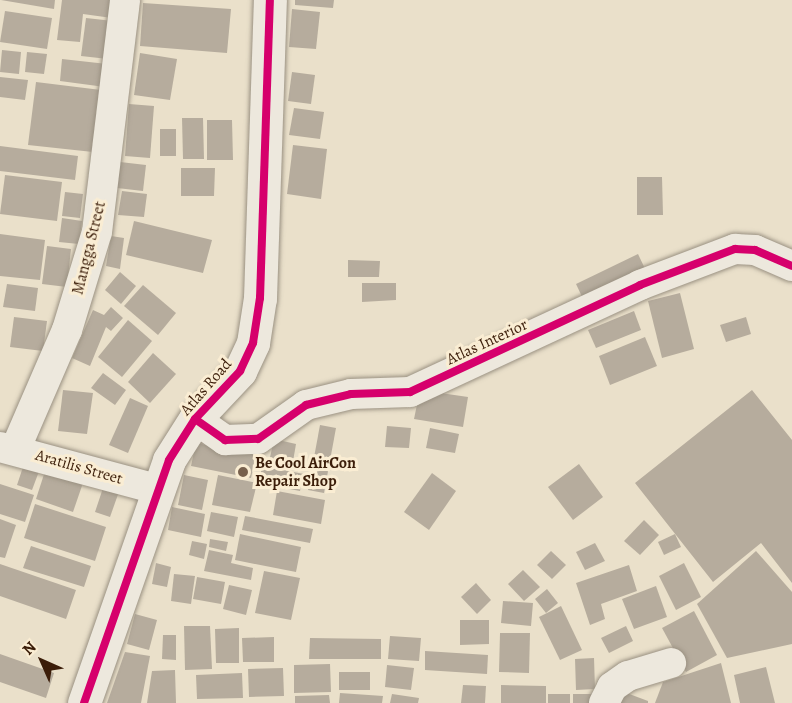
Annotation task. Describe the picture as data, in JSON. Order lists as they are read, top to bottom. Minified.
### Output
{"streets":{"street":["Mangga Street","Atlas Interior","Atlas Road","Aratilis Street"]},"crossings":[["Mangga Street","Aratilis Street"],["Atlas Interior","Atlas Road"],["Atlas Road","Aratilis Street"]],"places":["Be Cool AirCon Repair Shop"],"north":"top left"}
